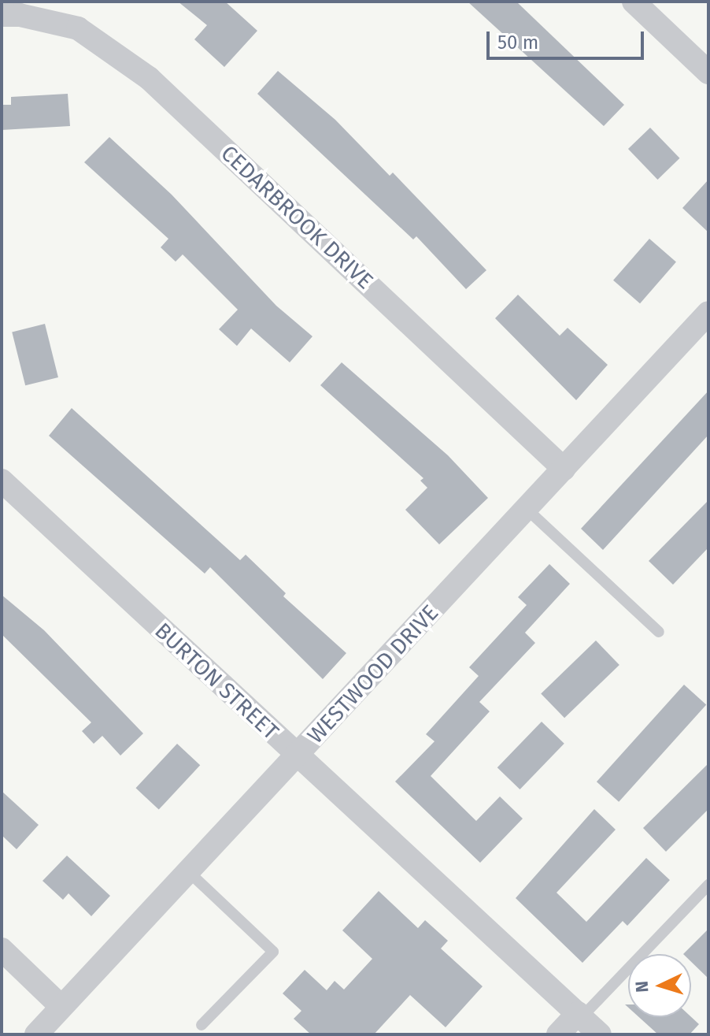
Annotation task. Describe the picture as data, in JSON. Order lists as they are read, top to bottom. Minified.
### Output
{"streets":{"street":["CEDARBROOK DRIVE","WESTWOOD DRIVE","BURTON STREET"]},"crossings":[["CEDARBROOK DRIVE","WESTWOOD DRIVE"],["WESTWOOD DRIVE","BURTON STREET"]],"scale_bar":"50 m","north":"left"}
